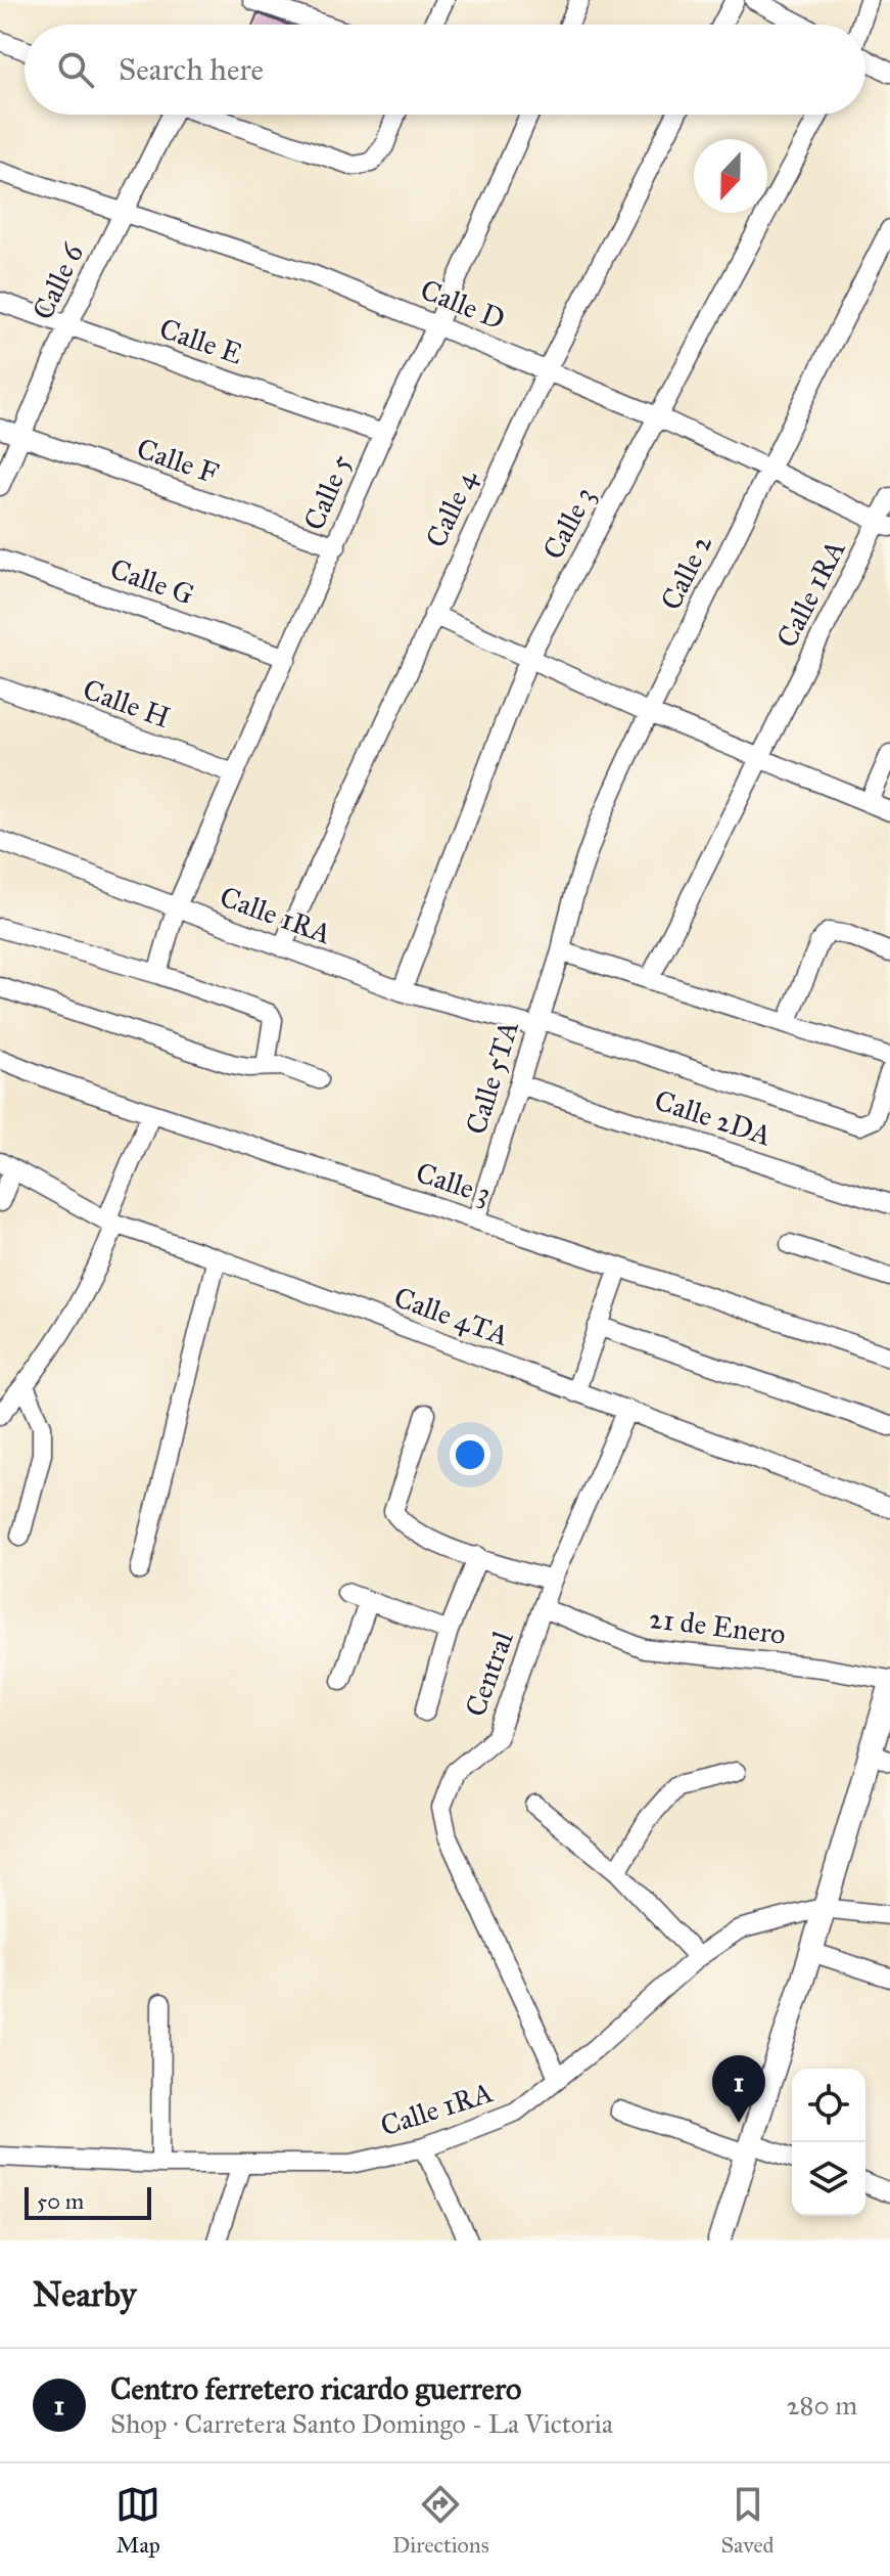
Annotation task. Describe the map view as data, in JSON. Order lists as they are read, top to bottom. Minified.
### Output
{"streets":{"street":["Calle 6","Calle D","Calle E","Calle F","Calle 5","Calle 4","Calle 3","Calle 2","Calle G","Calle 1RA","Calle H","Calle 5TA","Calle 2DA","Calle 4TA","21 de Enero","Central"]},"crossings":[["Calle 6","Calle D"],["Calle 6","Calle E"],["Calle 6","Calle F"],["Calle D","Calle 5"],["Calle D","Calle 4"],["Calle D","Calle 3"],["Calle D","Calle 2"],["Calle D","Calle 1RA"],["Calle E","Calle 5"],["Calle F","Calle 5"],["Calle 5","Calle G"],["Calle 5","Calle 1RA"],["Calle 5","Calle H"],["Calle 4","Calle 1RA"],["Calle 3","Calle 1RA"],["Calle 3","Calle 5TA"],["Calle 2","Calle 5TA"],["Calle 1RA","Calle 5TA"],["Calle 1RA","Central"],["Calle 5TA","Calle 2DA"],["Calle 4TA","Central"],["21 de Enero","Central"]],"scale_bar":"50 m","north":"bottom","page":{"search":"Search here","pins":"1","scale":"50 m","heading":"Nearby","list":[{"mark":"1","name":"Centro ferretero ricardo guerrero","note":"Shop · Carretera Santo Domingo - La Victoria","value":"280 m"}],"nav":["Map","Directions","Saved"]}}
